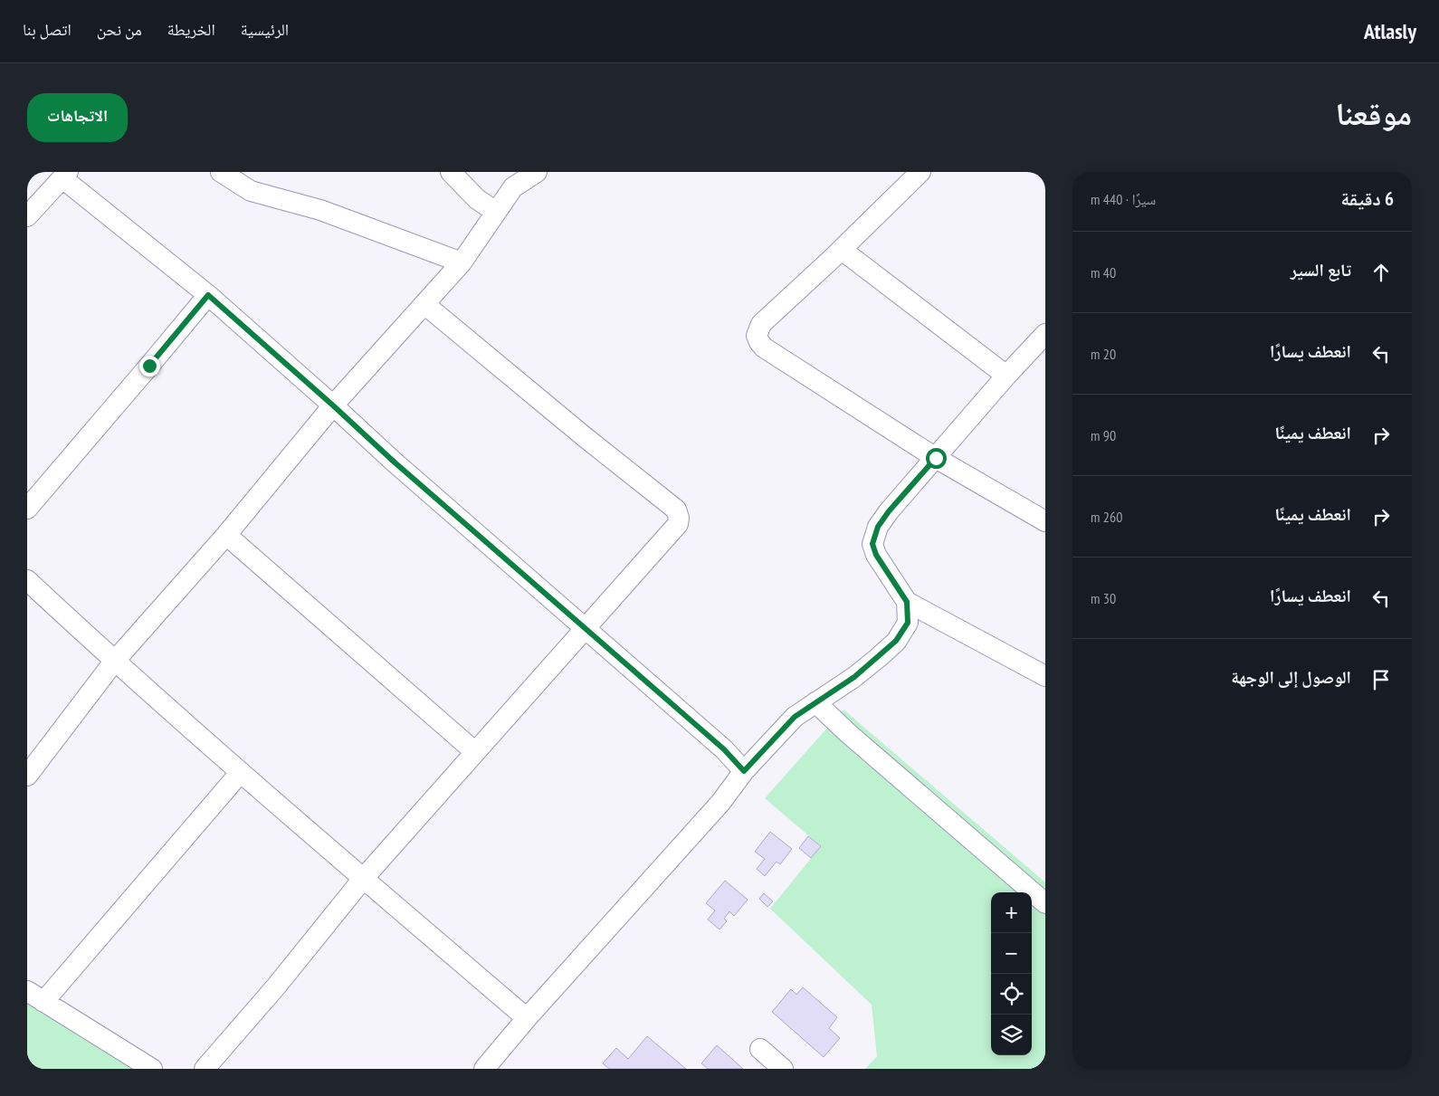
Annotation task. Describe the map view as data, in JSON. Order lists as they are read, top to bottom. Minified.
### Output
{"page":{"header":"Atlasly","nav":["الرئيسية","الخريطة","من نحن","اتصل بنا"],"title":"موقعنا","buttons":"الاتجاهات","heading":["6 دقيقة","سيرًا · 440 m"],"list":[["تابع السير","40 m"],["انعطف يسارًا","20 m"],["انعطف يمينًا","90 m"],["انعطف يمينًا","260 m"],["انعطف يسارًا","30 m"],"الوصول إلى الوجهة"],"map_buttons":["+","−"]}}
